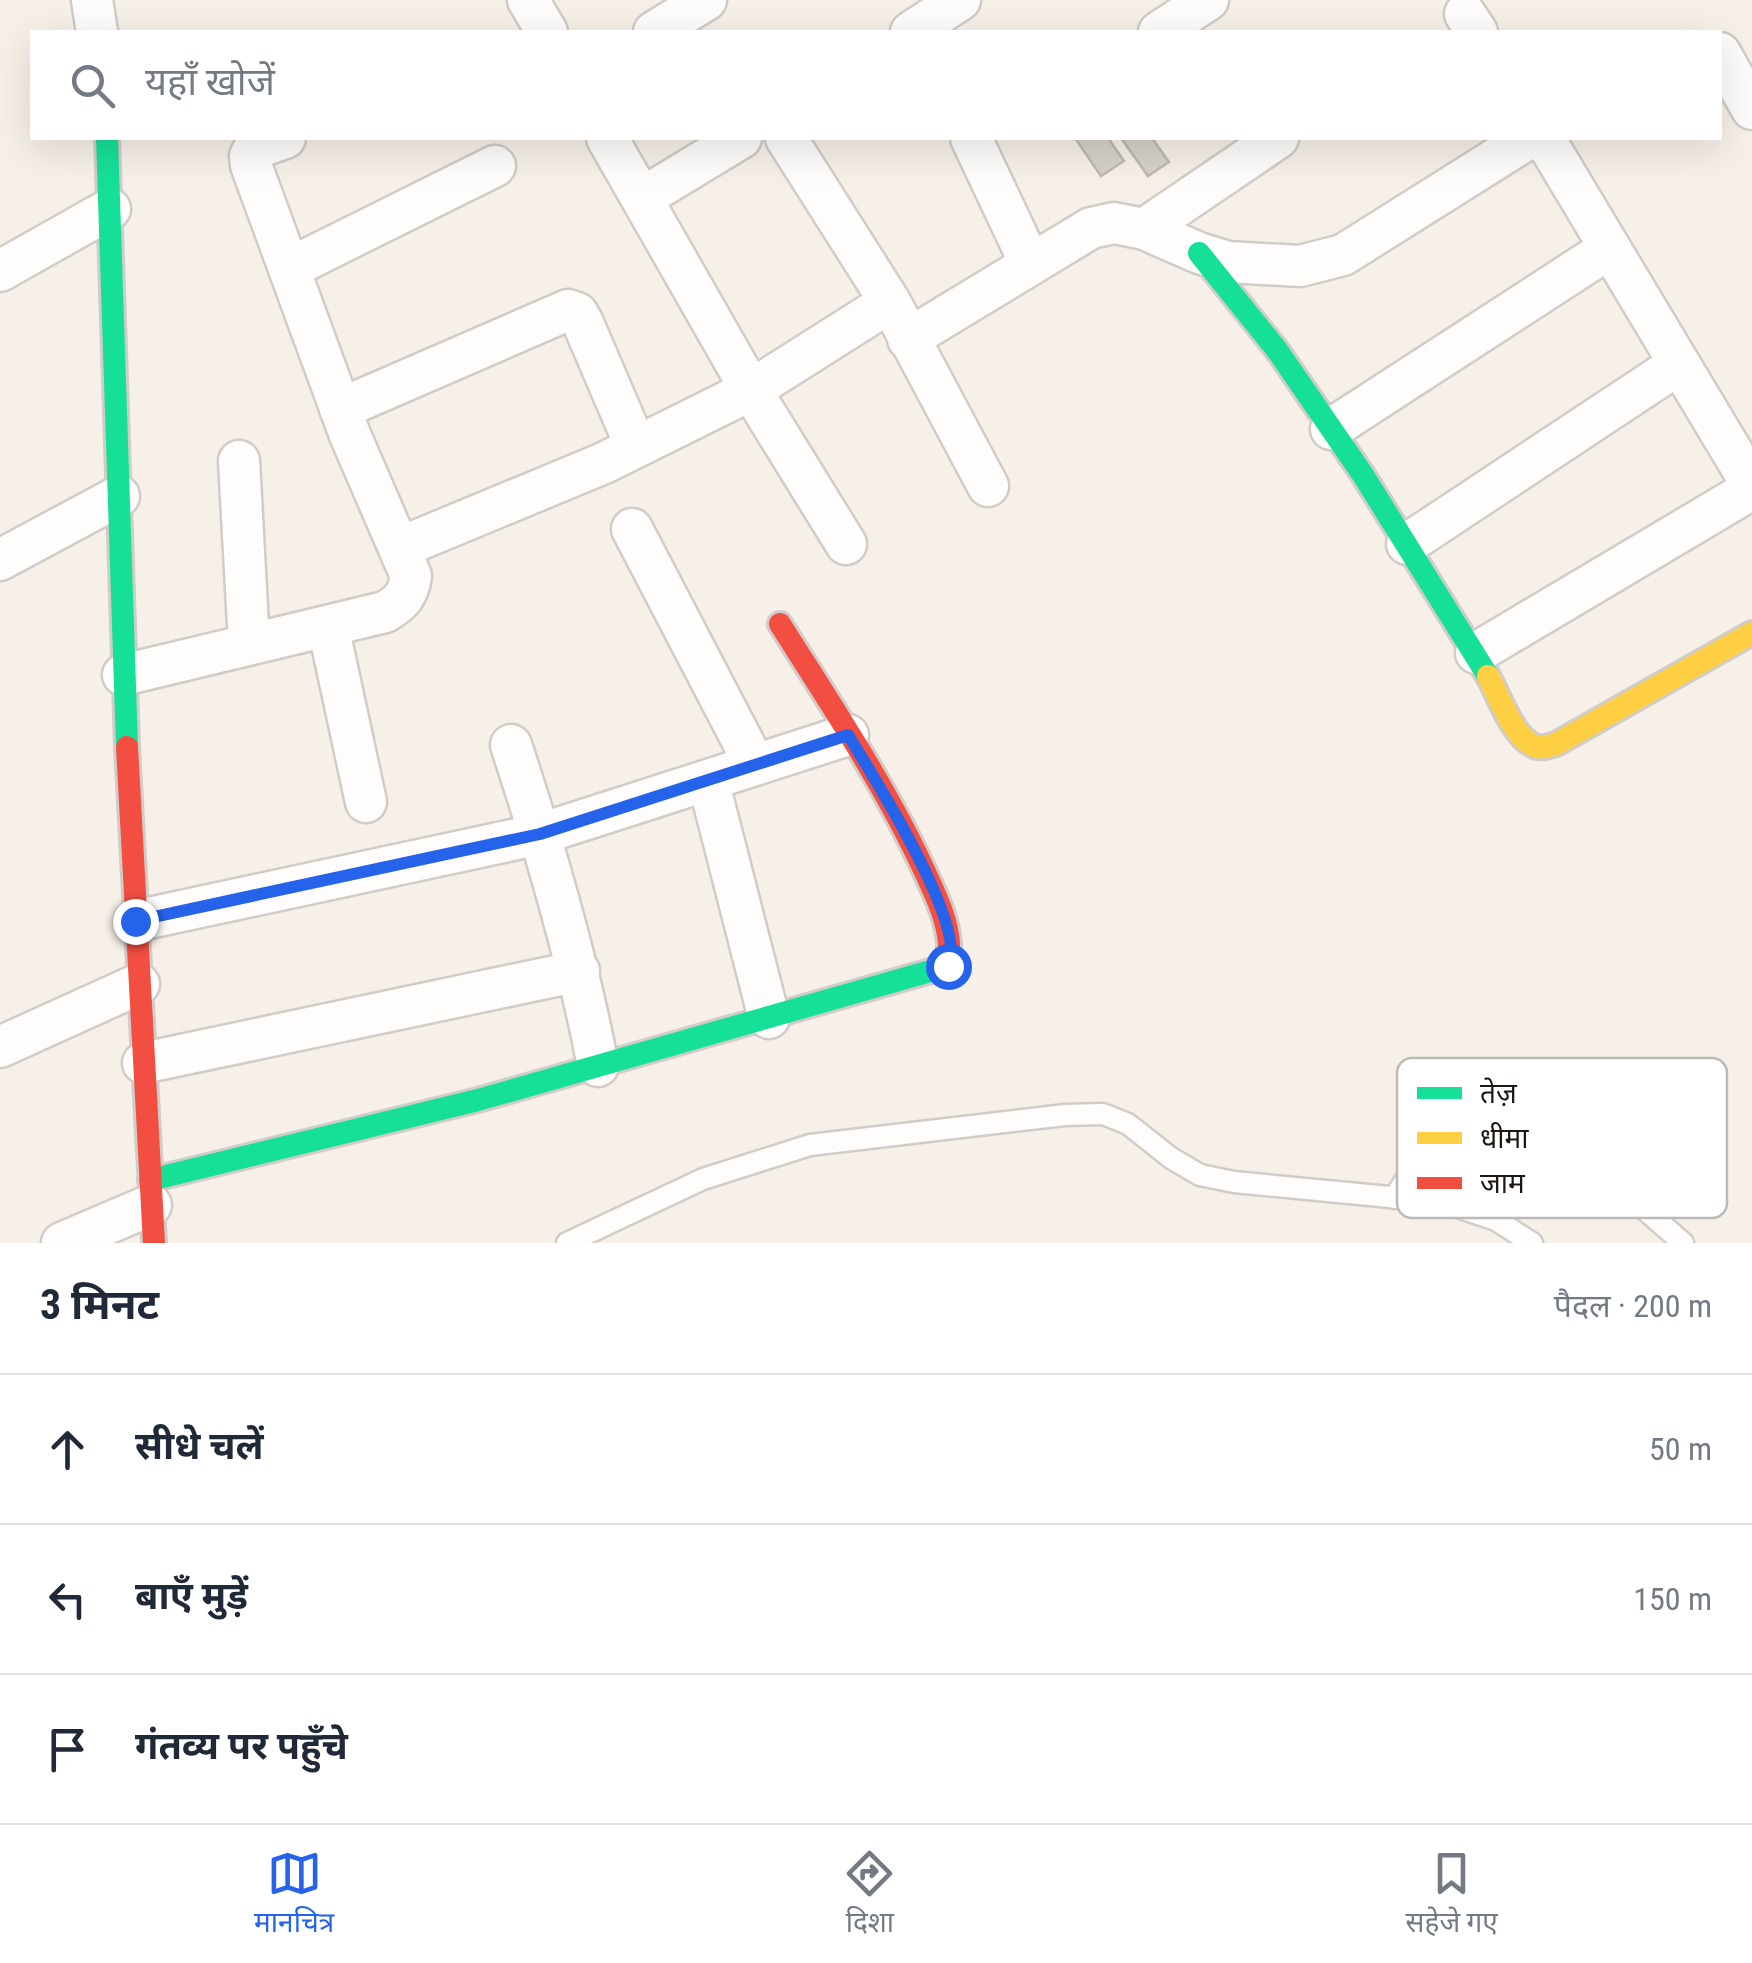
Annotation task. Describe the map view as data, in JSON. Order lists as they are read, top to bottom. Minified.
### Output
{"legend":["तेज़","धीमा","जाम"],"page":{"search":"यहाँ खोजें","heading":["3 मिनट","पैदल · 200 m"],"list":[["सीधे चलें","50 m"],["बाएँ मुड़ें","150 m"],"गंतव्य पर पहुँचे"],"nav":["मानचित्र","दिशा","सहेजे गए"]}}
